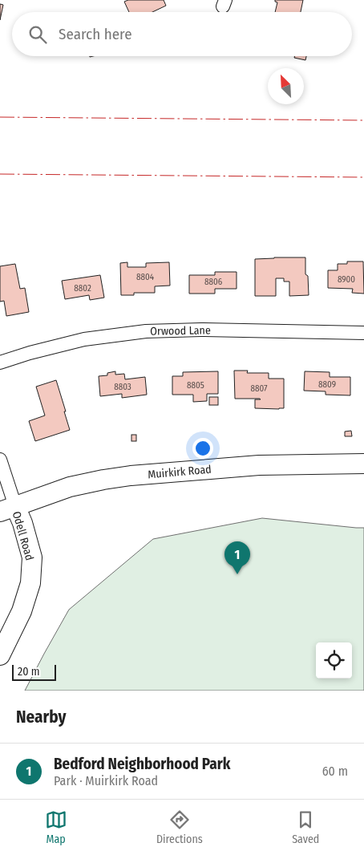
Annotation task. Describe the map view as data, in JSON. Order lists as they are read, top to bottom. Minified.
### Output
{"streets":{"main road":["Muirkirk Road","Odell Road"],"street":["Orwood Lane"]},"crossings":[["Muirkirk Road","Odell Road"]],"house_numbers":["8804","8900","8806","8802","8809","8805","8803","8807"],"scale_bar":"20 m","north":"top left","page":{"search":"Search here","pins":"1","scale":"20 m","heading":"Nearby","list":[{"mark":"1","name":"Bedford Neighborhood Park","note":"Park · Muirkirk Road","value":"60 m"}],"nav":["Map","Directions","Saved"]}}
